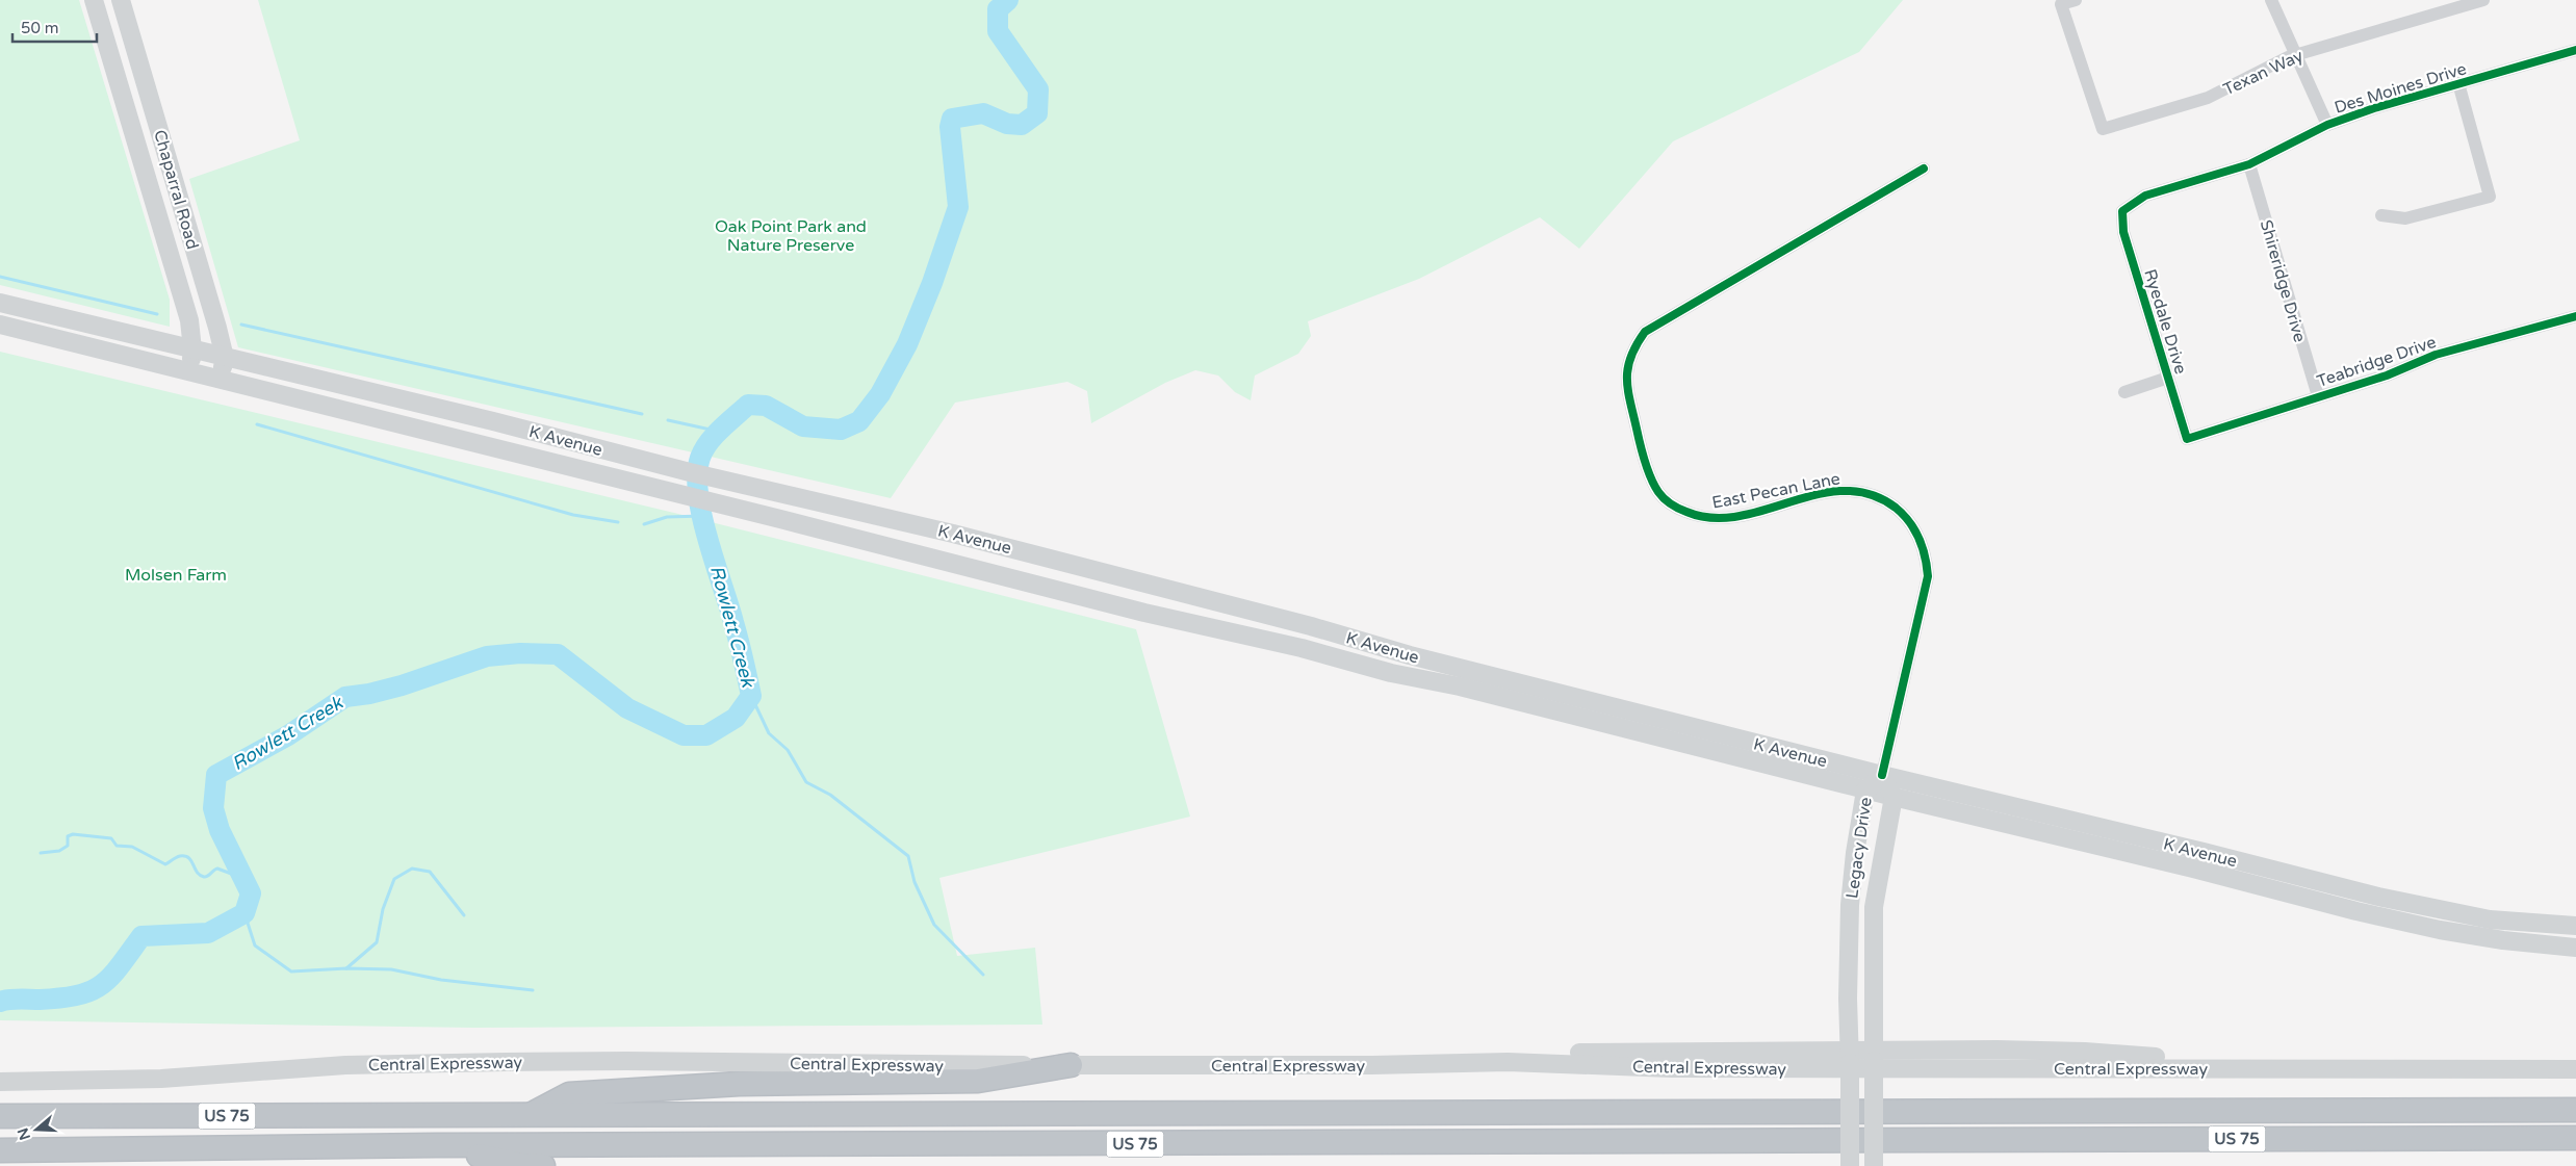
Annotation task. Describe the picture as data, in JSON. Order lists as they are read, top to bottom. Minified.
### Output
{"streets":{"highway":["US 75"],"main road":["Chaparral Road","K Avenue","Legacy Drive","Central Expressway"],"street":["Texan Way","Des Moines Drive","Shireridge Drive","Ryedale Drive","Teabridge Drive","East Pecan Lane"]},"crossings":[["Des Moines Drive","Shireridge Drive"],["Des Moines Drive","Ryedale Drive"],["Chaparral Road","K Avenue"],["Shireridge Drive","Teabridge Drive"],["Ryedale Drive","Teabridge Drive"],["K Avenue","East Pecan Lane"],["K Avenue","Legacy Drive"],["East Pecan Lane","Legacy Drive"]],"water":["Rowlett Creek"],"parks":["Oak Point Park and Nature Preserve","Molsen Farm"],"scale_bar":"50 m","north":"left"}
